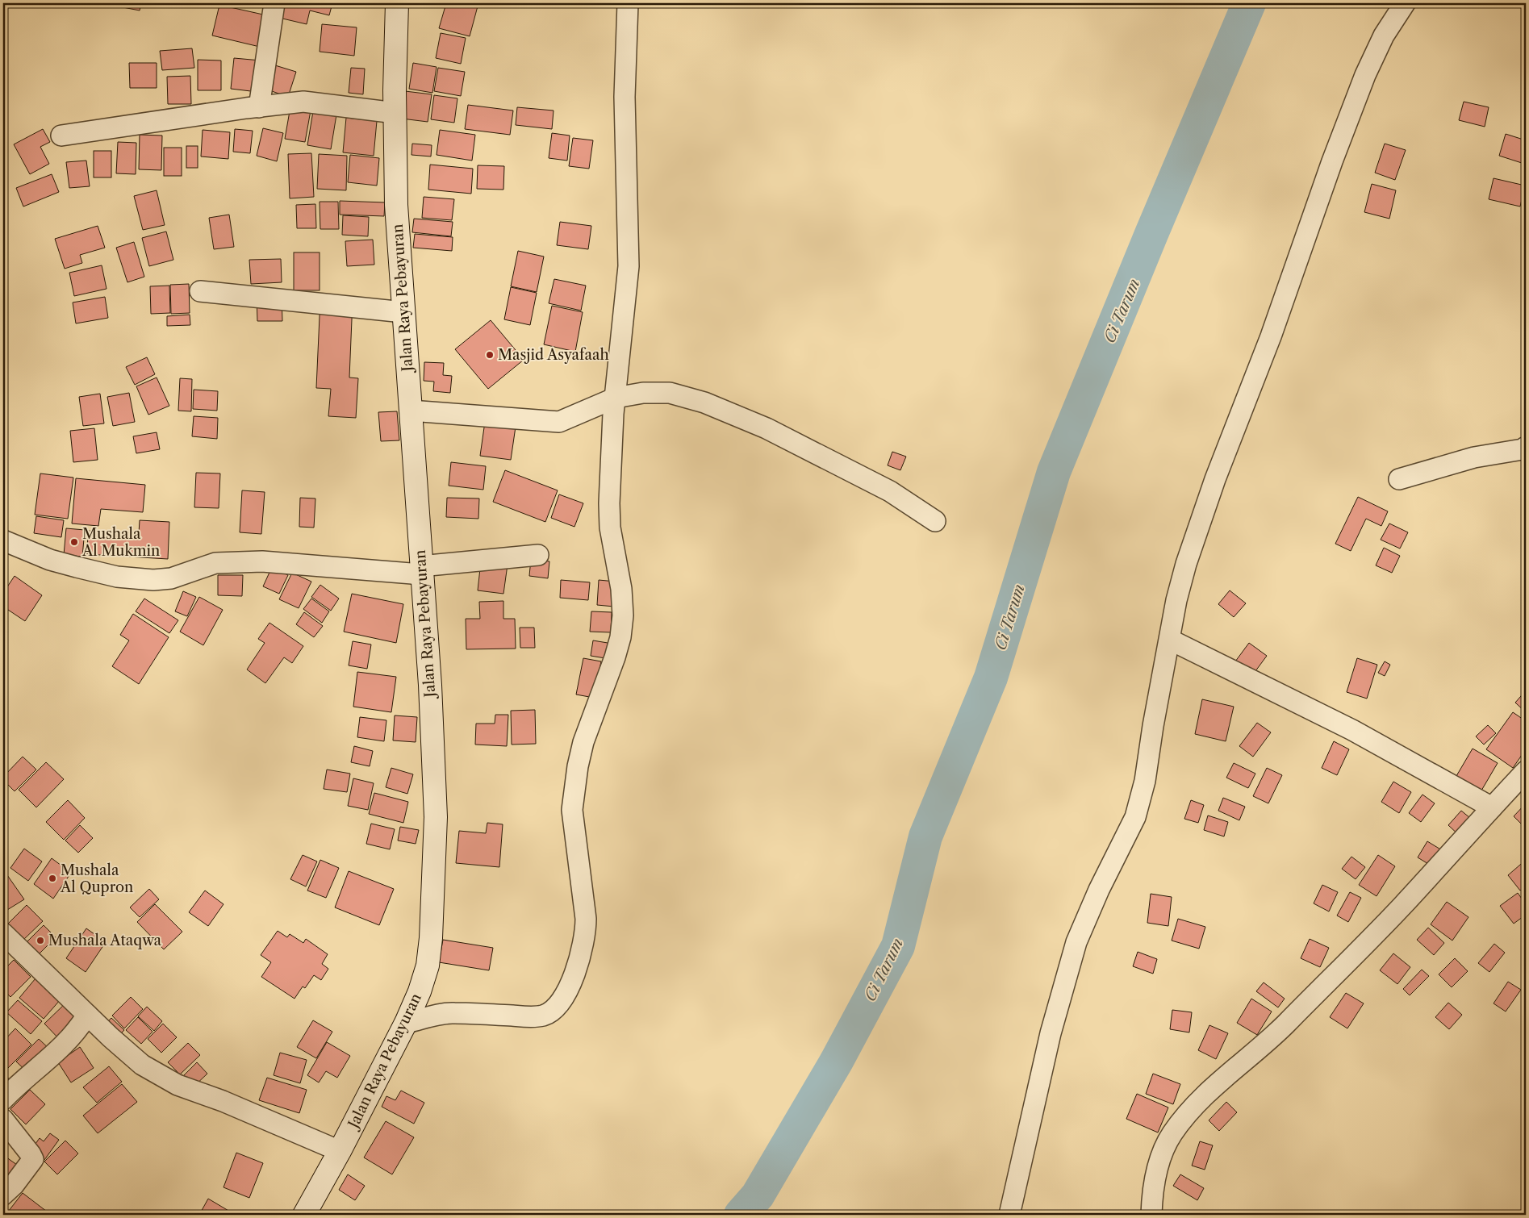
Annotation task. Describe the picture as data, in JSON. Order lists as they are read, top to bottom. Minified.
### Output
{"streets":{"main road":["Jalan Raya Pebayuran"]},"water":["Ci Tarum"],"places":["Masjid Asyafaah","Mushala Al Mukmin","Mushala Al Qupron","Mushala Ataqwa"]}
